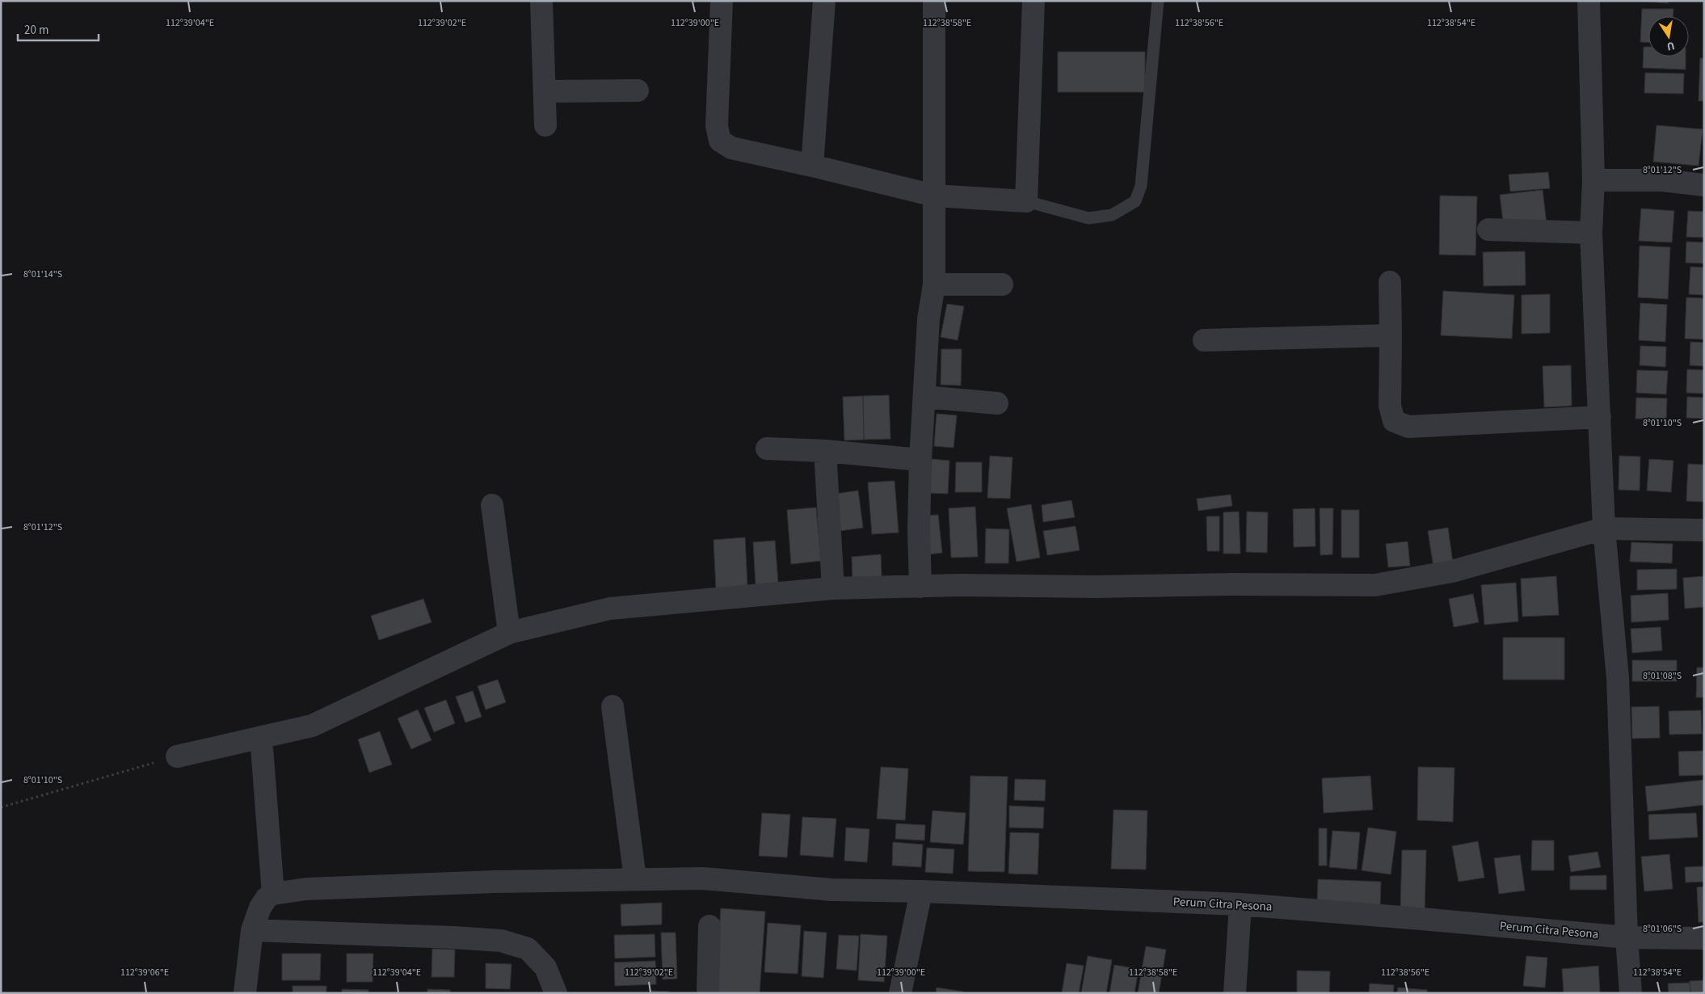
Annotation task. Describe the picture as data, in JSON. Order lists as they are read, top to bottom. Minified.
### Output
{"streets":{"street":["Perum Citra Pesona"]},"scale_bar":"20 m","north":"bottom","coordinates":["112°39'04\"E","112°39'02\"E","112°39'00\"E","112°38'58\"E","112°38'56\"E","112°38'54\"E","8°01'12\"S","8°01'14\"S","8°01'10\"S","8°01'08\"S","8°01'06\"S","112°39'06\"E"]}
